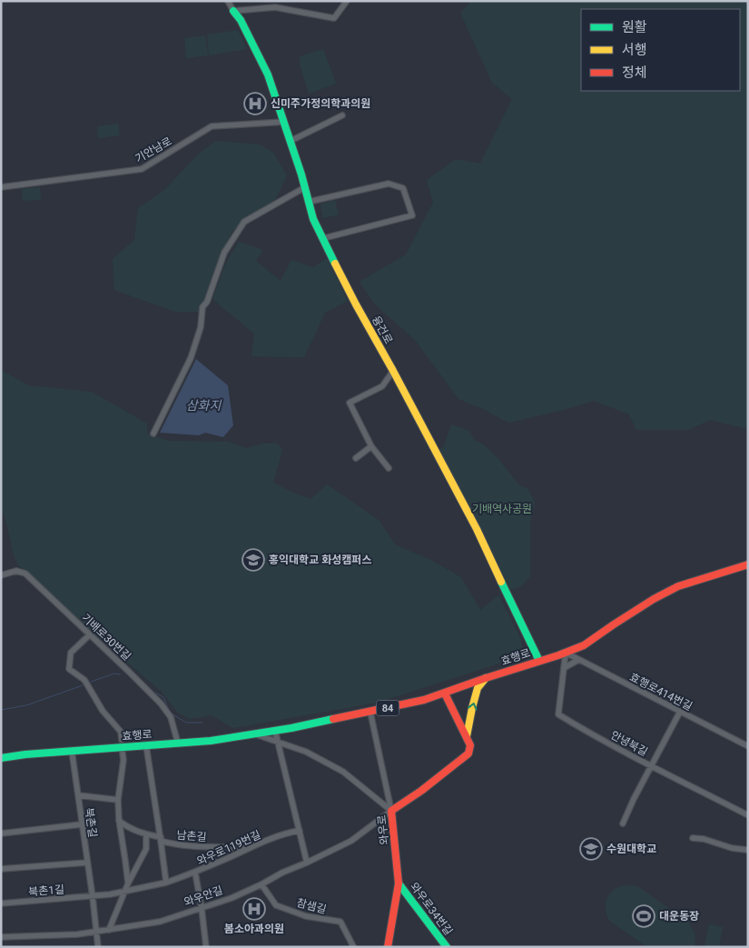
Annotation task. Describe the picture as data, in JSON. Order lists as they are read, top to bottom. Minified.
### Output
{"streets":{"street":["기안남로","융건로","기배로30번길","효행로","효행로414번길","84","안녕북길","북촌길","와우로","남촌길","와우로119번길","북촌1길","와우안길","참샘길","와우로34번길"]},"crossings":[["기안남로","융건로"],["융건로","효행로"],["기배로30번길","효행로"],["효행로","효행로414번길"],["효행로","안녕북길"],["효행로","북촌길"],["효행로","와우로"],["효행로414번길","안녕북길"],["북촌길","와우로119번길"],["북촌길","북촌1길"],["북촌길","와우안길"],["와우로","와우안길"],["와우로","와우로34번길"],["남촌길","와우로119번길"],["와우로119번길","북촌1길"],["와우안길","참샘길"]],"water":["삼화지"],"parks":["기배역사공원"],"places":{"hospital":["신미주가정의학과의원","봄소아과의원"],"school or university":["홍익대학교 화성캠퍼스","수원대학교"],"sports":["대운동장"]},"legend":["원활","서행","정체"]}
